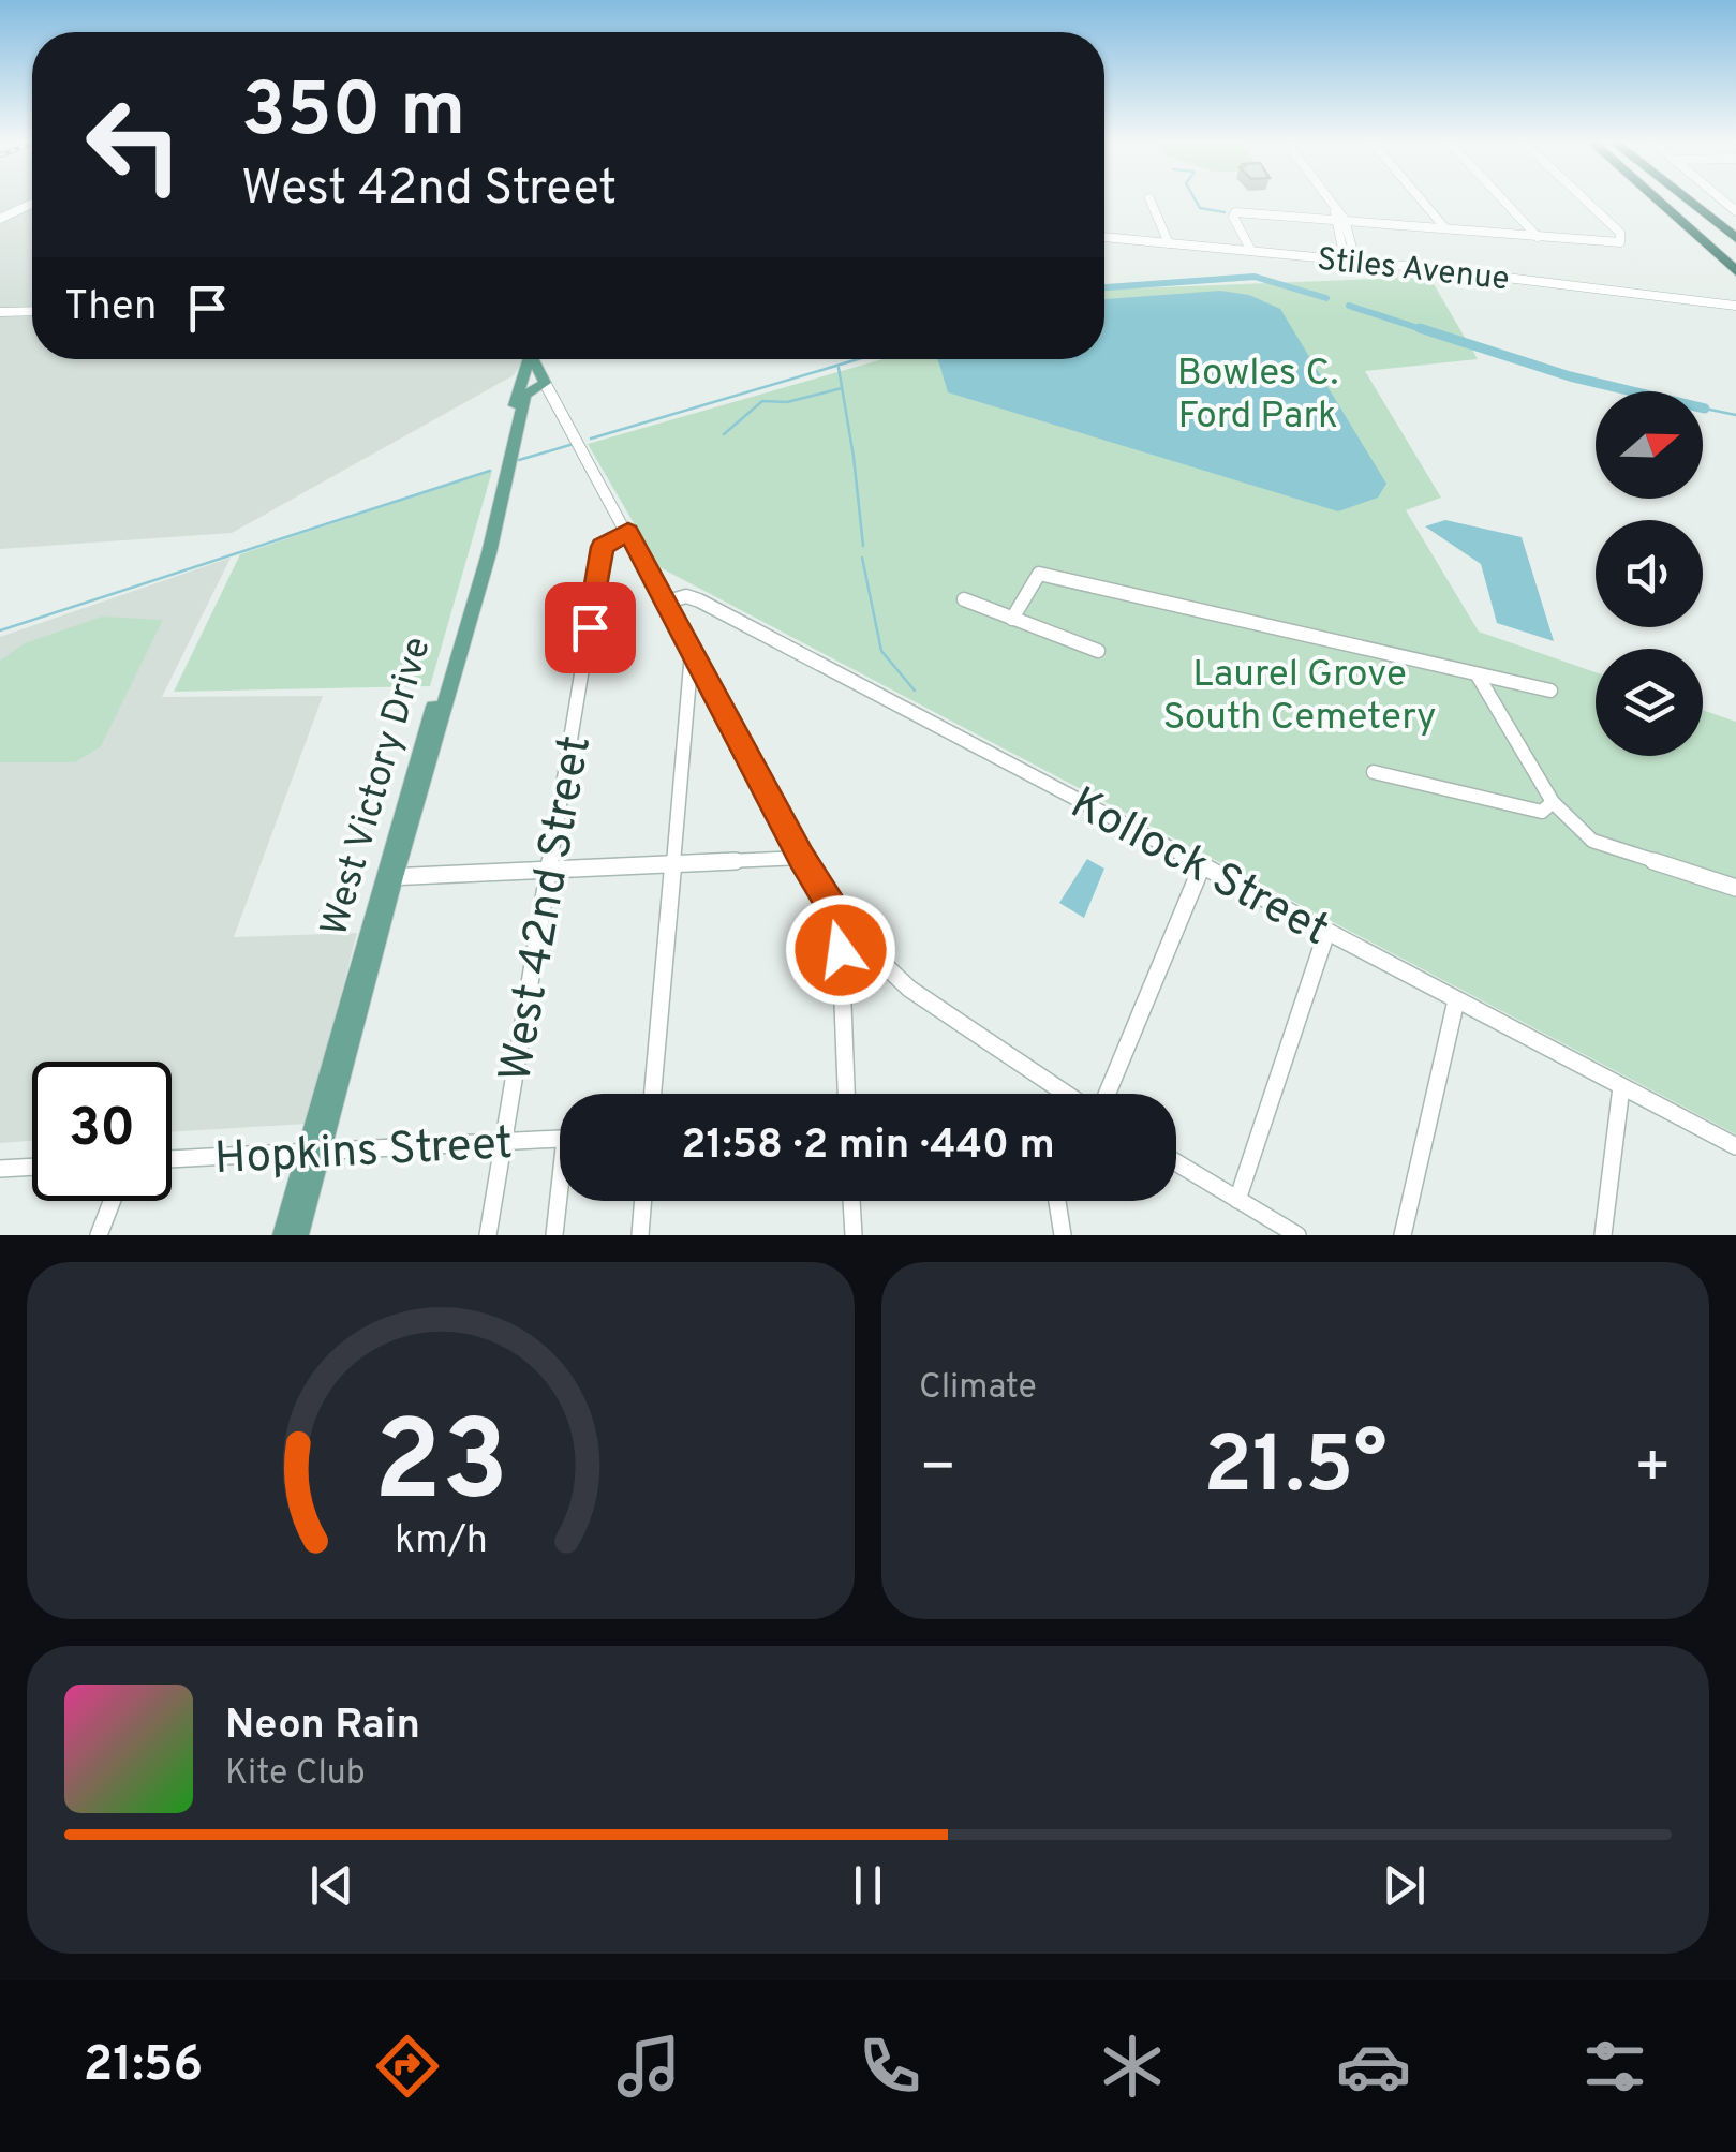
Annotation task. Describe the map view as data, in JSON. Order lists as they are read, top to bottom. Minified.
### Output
{"streets":{"main road":["West Victory Drive"],"street":["Stiles Avenue","Kollock Street","West 42nd Street","Hopkins Street"]},"crossings":[["West Victory Drive","Hopkins Street"],["West 42nd Street","Hopkins Street"]],"parks":["Bowles C. Ford Park","Laurel Grove South Cemetery"],"north":"right","page":{"turn":["350 m","West 42nd Street"],"then":"Then","limit":"30","trip":"21:58 · 2 min · 440 m","tile":"Climate","heat":["−","21.5°","+"],"song":["Neon Rain","Kite Club"],"tabs":"21:56","gauge":["23","km/h"]}}
